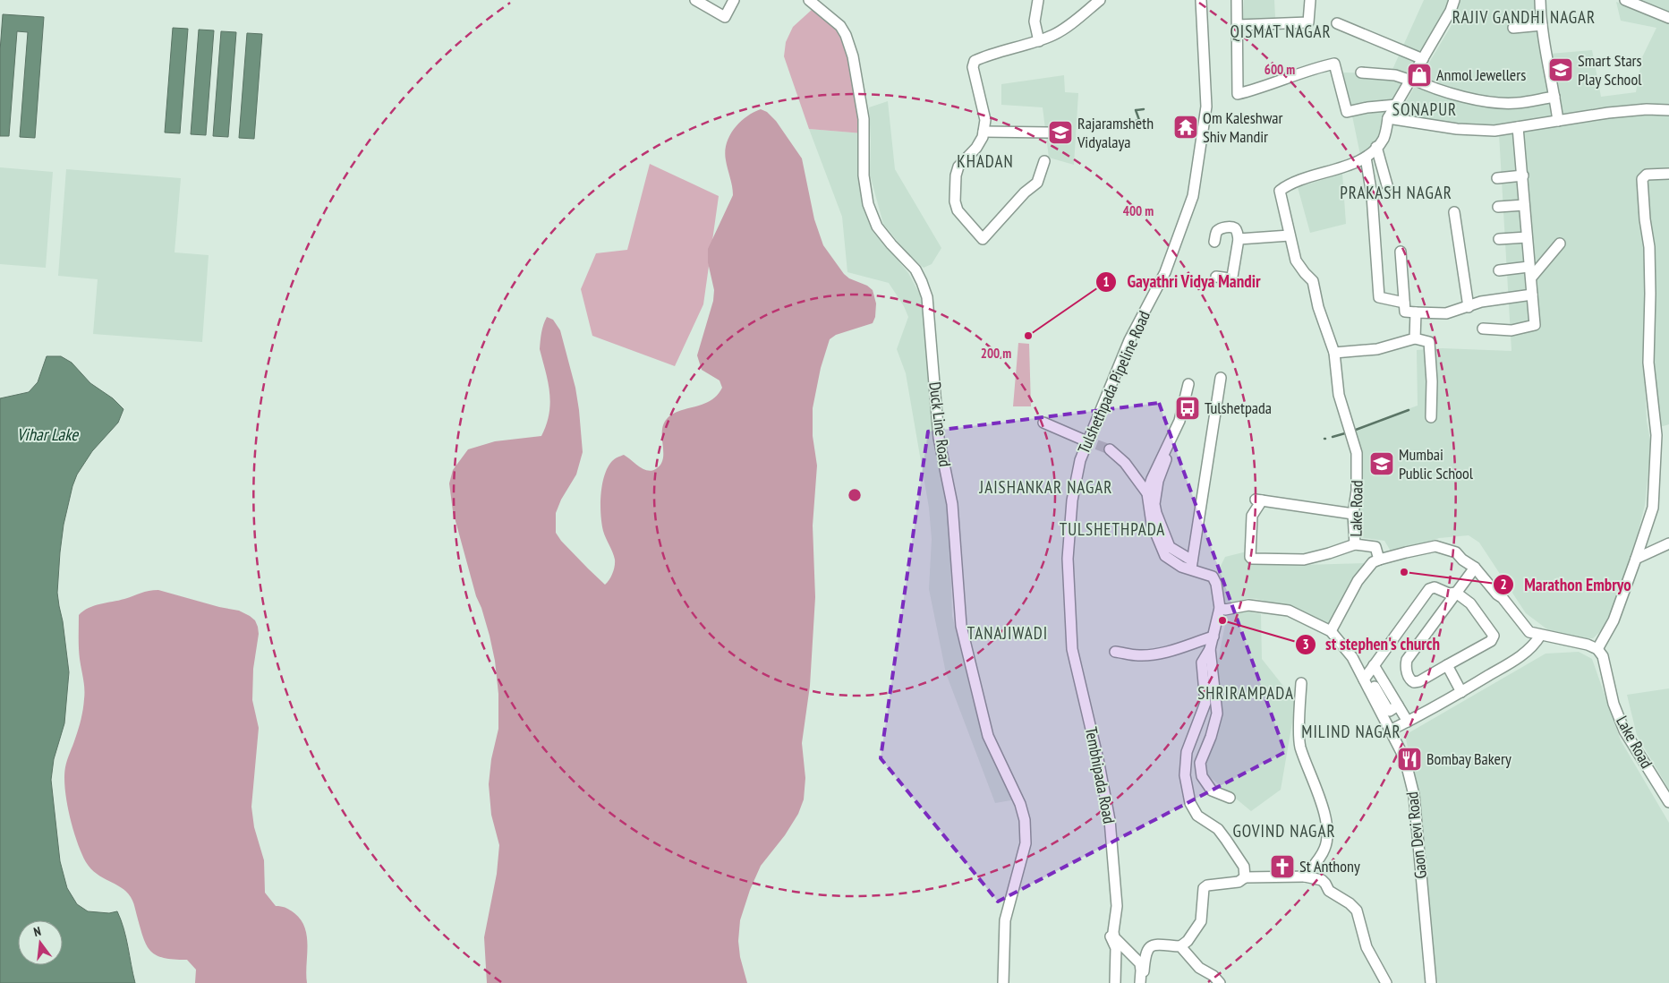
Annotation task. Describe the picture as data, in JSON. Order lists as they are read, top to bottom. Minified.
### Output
{"streets":{"street":["Tulshethpada Pipeline Road","Duck Line Road","Lake Road","Tembhipada Road","Gaon Devi Road"]},"crossings":[["Tulshethpada Pipeline Road","Tembhipada Road"]],"districts":["RAJIV GANDHI NAGAR","QISMAT NAGAR","SONAPUR","KHADAN","PRAKASH NAGAR","JAISHANKAR NAGAR","TULSHETHPADA","TANAJIWADI","SHRIRAMPADA","MILIND NAGAR","GOVIND NAGAR"],"water":["Vihar Lake"],"places":{"school or university":["Smart Stars Play School","Rajaramsheth Vidyalaya","Mumbai Public School"],"shop":["Anmol Jewellers"],"temple":["Om Kaleshwar Shiv Mandir"],"other":["Gayathri Vidya Mandir","Marathon Embryo","st stephen's church"],"bus stop":["Tulshetpada"],"restaurant":["Bombay Bakery"],"church":["St Anthony"]},"north":"top","rings":["600 m","400 m","200 m"]}
